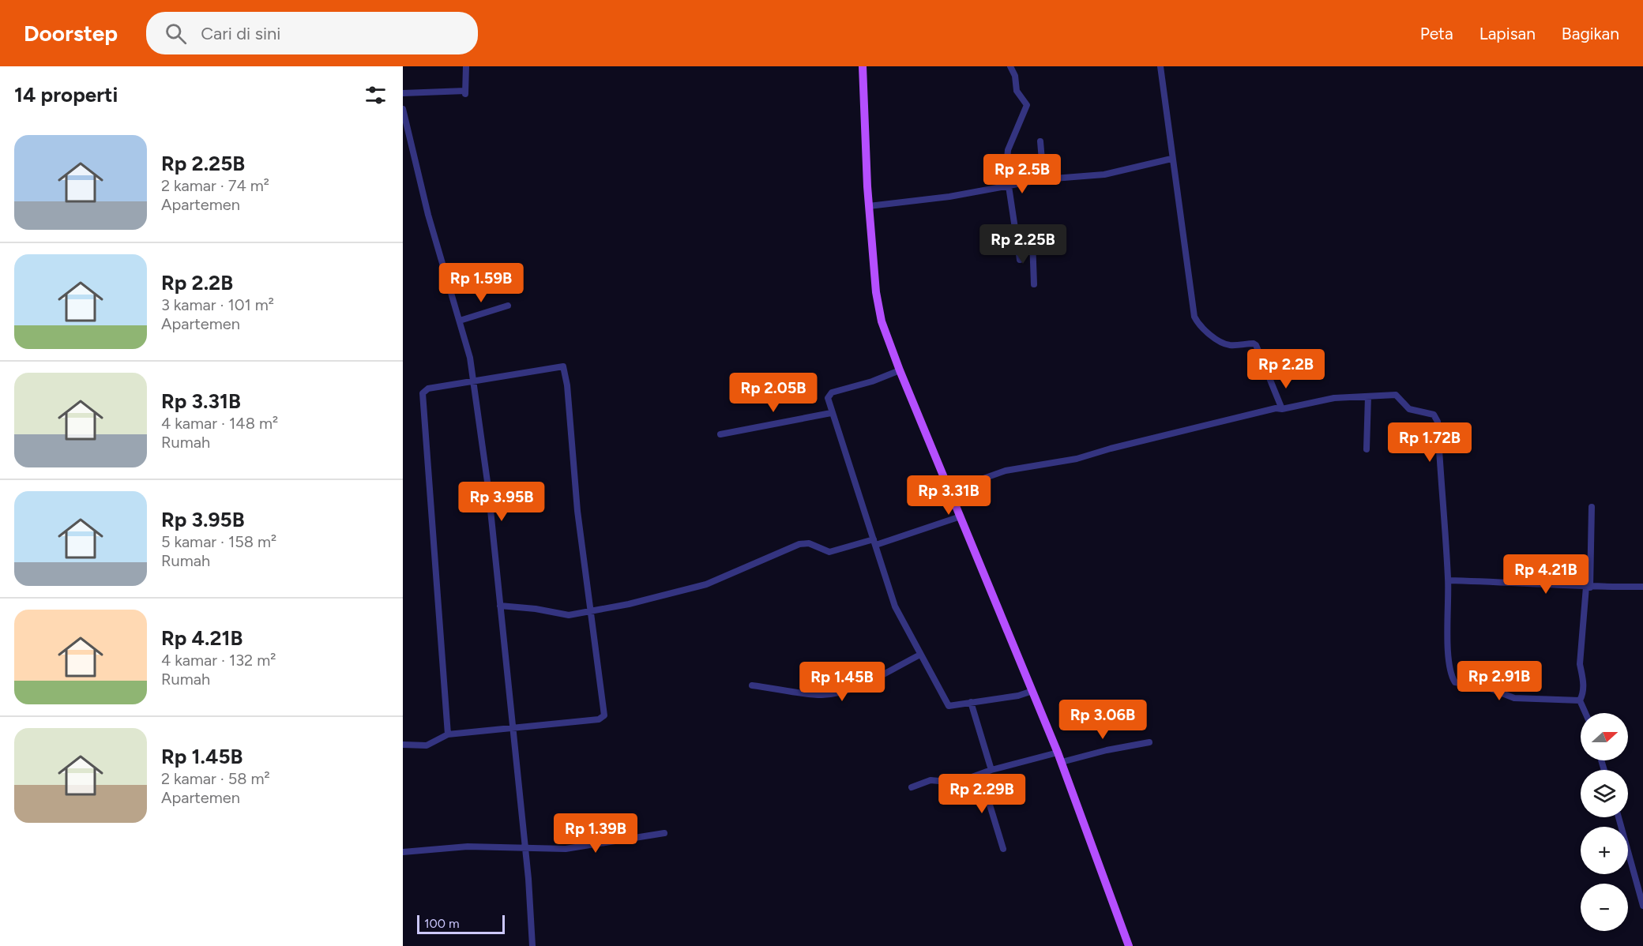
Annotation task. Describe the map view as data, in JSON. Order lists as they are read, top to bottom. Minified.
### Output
{"scale_bar":"100 m","north":"right","page":{"header":"Doorstep","search":"Cari di sini","nav":["Peta","Lapisan","Bagikan"],"heading":"14 properti","list":[{"name":"Rp 2.25B","note":"2 kamar · 74 m² · Apartemen"},{"name":"Rp 2.2B","note":"3 kamar · 101 m² · Apartemen"},{"name":"Rp 3.31B","note":"4 kamar · 148 m² · Rumah"},{"name":"Rp 3.95B","note":"5 kamar · 158 m² · Rumah"},{"name":"Rp 4.21B","note":"4 kamar · 132 m² · Rumah"},{"name":"Rp 1.45B","note":"2 kamar · 58 m² · Apartemen"}],"price":["Rp 2.5B","Rp 2.25B","Rp 1.59B","Rp 2.2B","Rp 2.05B","Rp 1.72B","Rp 3.31B","Rp 3.95B","Rp 4.21B","Rp 2.91B","Rp 1.45B","Rp 3.06B","Rp 2.29B","Rp 1.39B"],"map_buttons":["+","−"],"scale":"100 m"}}
